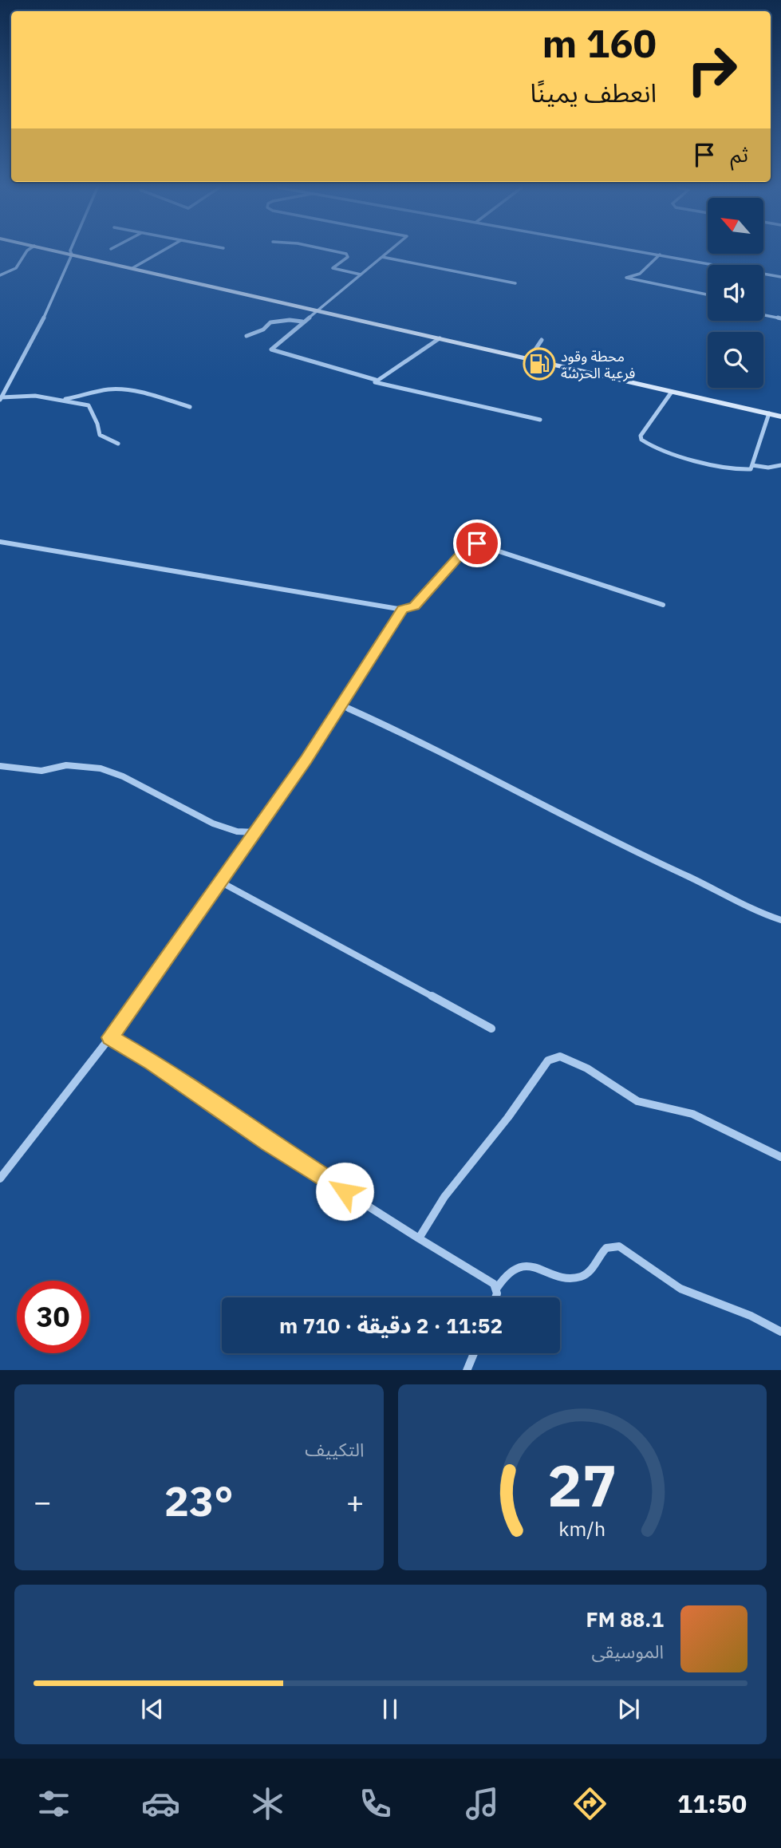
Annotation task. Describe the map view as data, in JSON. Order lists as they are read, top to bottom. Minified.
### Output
{"places":{"fuel station":["محطة وقود فرعية الحرشة"]},"north":"top left","page":{"turn":["160 m","انعطف يمينًا"],"then":"ثم","limit":"30","trip":"11:52 · 2 دقيقة · 710 m","tile":"التكييف","heat":["−","23°","+"],"song":["88.1 FM","الموسيقى"],"tabs":"11:50","gauge":["27","km/h"]}}
